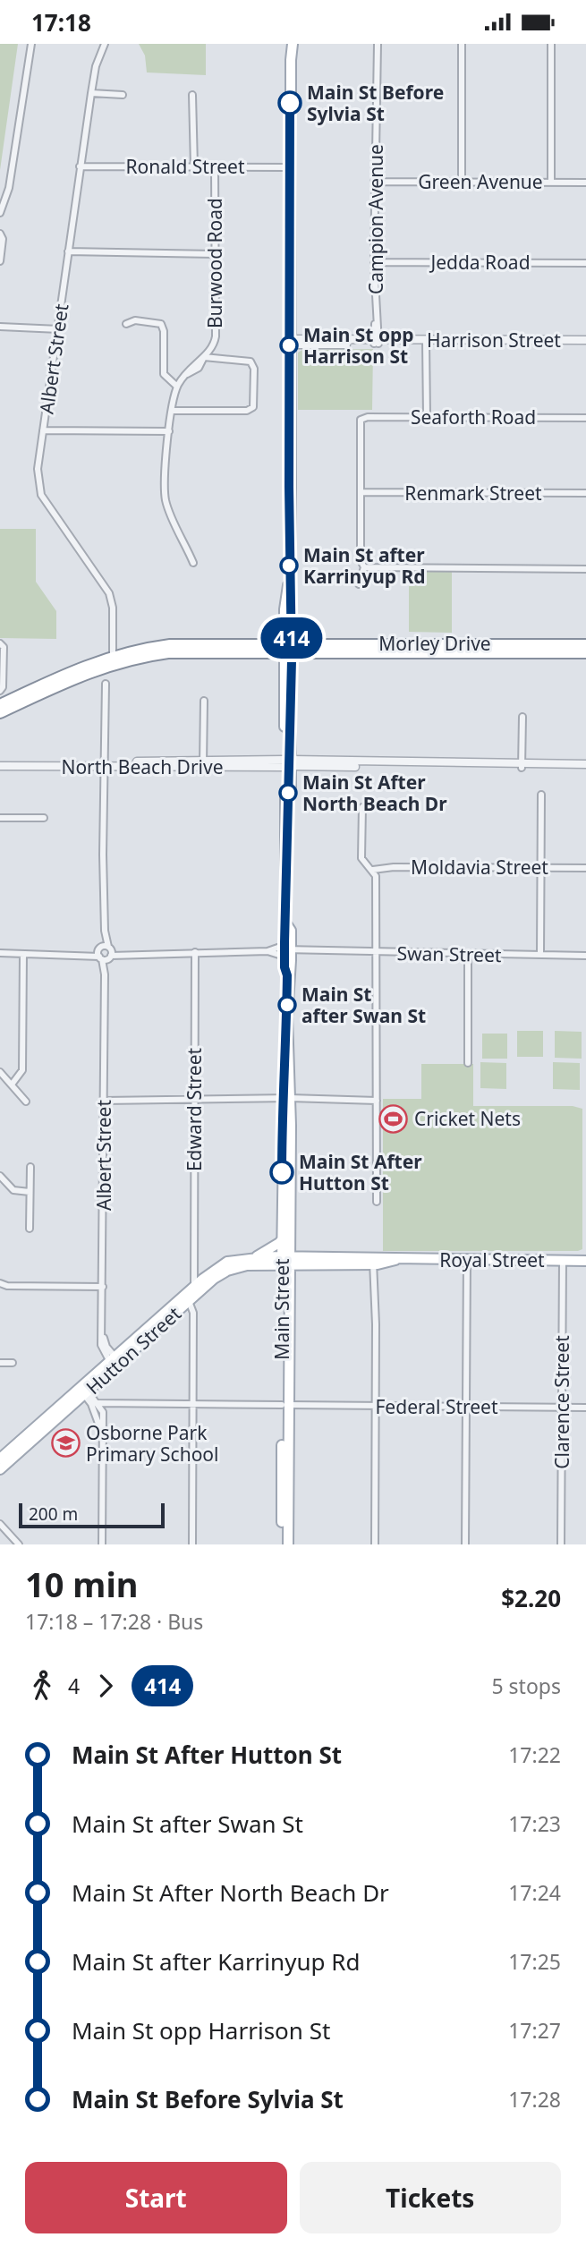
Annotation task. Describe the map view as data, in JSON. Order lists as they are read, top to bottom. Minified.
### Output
{"streets":{"main road":["Morley Drive","Royal Street","Main Street","Hutton Street"],"street":["Ronald Street","Green Avenue","Campion Avenue","Jedda Road","Burwood Road","Harrison Street","Albert Street","Seaforth Road","Renmark Street","North Beach Drive","Moldavia Street","Swan Street","Edward Street","Clarence Street","Federal Street"]},"crossings":[["Ronald Street","Burwood Road"],["Ronald Street","Albert Street"],["Ronald Street","Main Street"],["Green Avenue","Campion Avenue"],["Campion Avenue","Jedda Road"],["Campion Avenue","Harrison Street"],["Harrison Street","Main Street"],["Albert Street","North Beach Drive"],["Albert Street","Swan Street"],["Albert Street","Hutton Street"],["Seaforth Road","Renmark Street"],["Morley Drive","Main Street"],["North Beach Drive","Main Street"],["Swan Street","Edward Street"],["Swan Street","Main Street"],["Edward Street","Hutton Street"],["Royal Street","Main Street"],["Royal Street","Hutton Street"],["Royal Street","Clarence Street"],["Main Street","Hutton Street"],["Main Street","Federal Street"],["Clarence Street","Federal Street"]],"places":{"other":["Main St Before Sylvia St","Main St opp Harrison St","Main St after Karrinyup Rd","Main St After North Beach Dr","Main St after Swan St","Main St After Hutton St"],"sports":["Cricket Nets"],"school or university":["Osborne Park Primary School"]},"lines":["bus line 414"],"scale_bar":"200 m","page":{"status":"17:18","on_map":"414","scale":"200 m","heading":["10 min","17:18 – 17:28 · Bus","$2.20"],"legs":["4","414","5 stops"],"list":[{"name":"Main St After Hutton St","value":"17:22"},{"name":"Main St after Swan St","value":"17:23"},{"name":"Main St After North Beach Dr","value":"17:24"},{"name":"Main St after Karrinyup Rd","value":"17:25"},{"name":"Main St opp Harrison St","value":"17:27"},{"name":"Main St Before Sylvia St","value":"17:28"}],"buttons":["Start","Tickets"]}}
